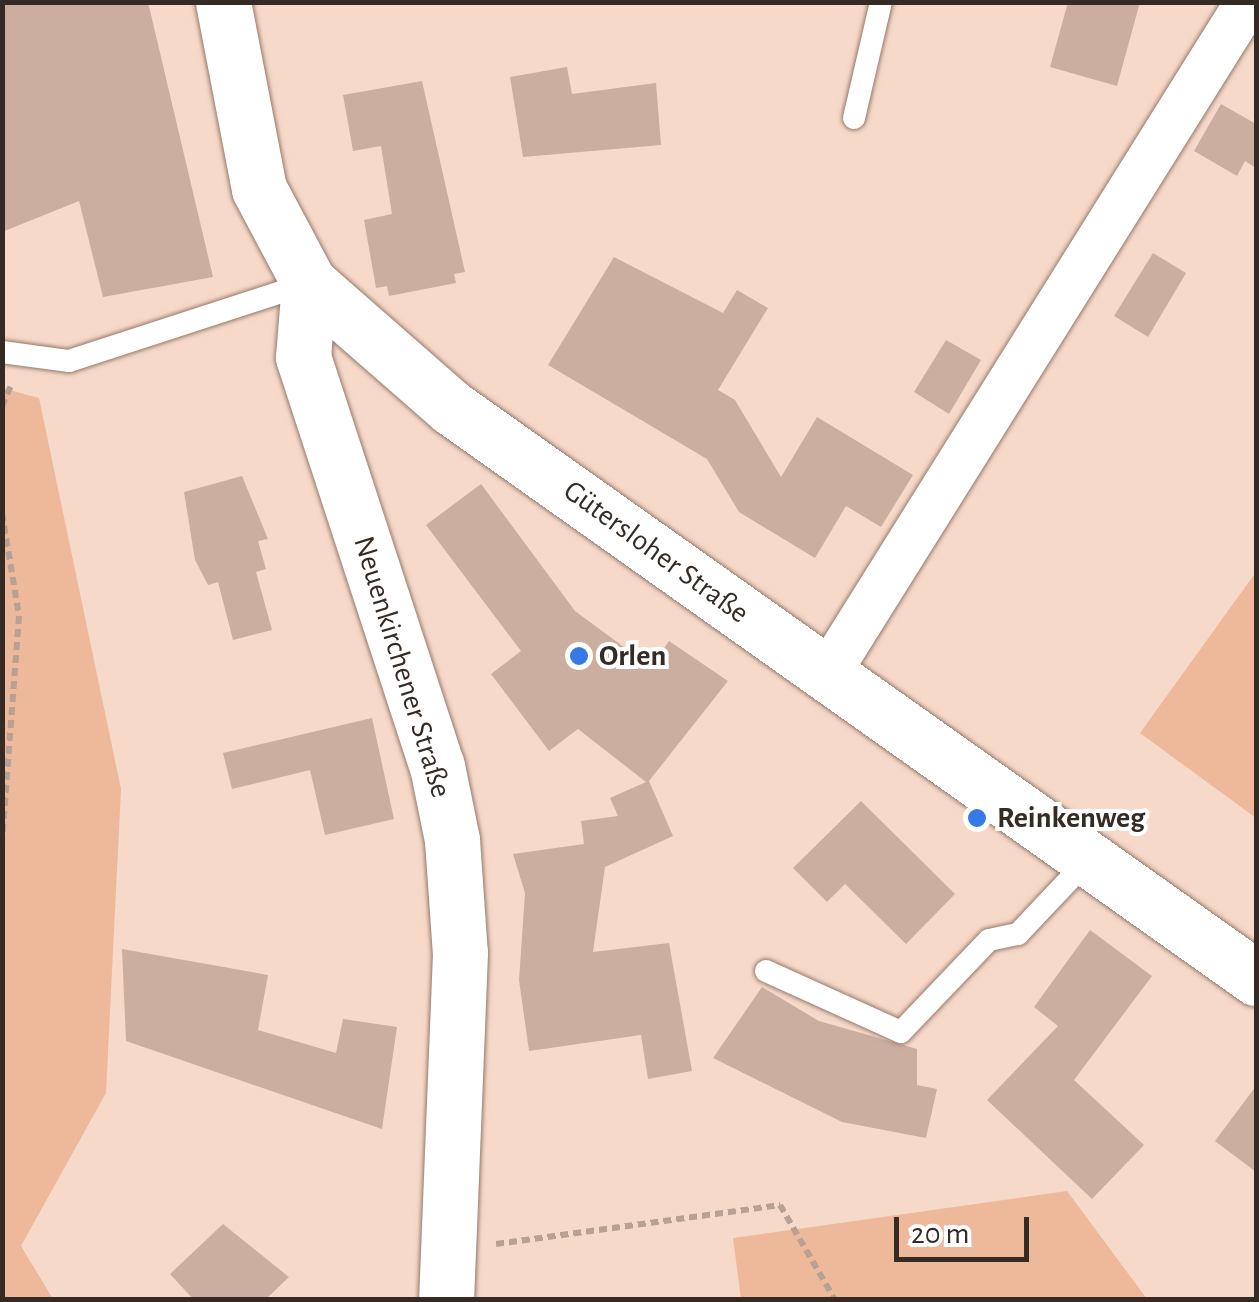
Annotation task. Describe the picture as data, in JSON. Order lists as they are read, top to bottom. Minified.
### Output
{"streets":{"main road":["Gütersloher Straße","Neuenkirchener Straße"]},"crossings":[["Gütersloher Straße","Neuenkirchener Straße"]],"places":["Orlen","Reinkenweg"],"scale_bar":"20 m"}
